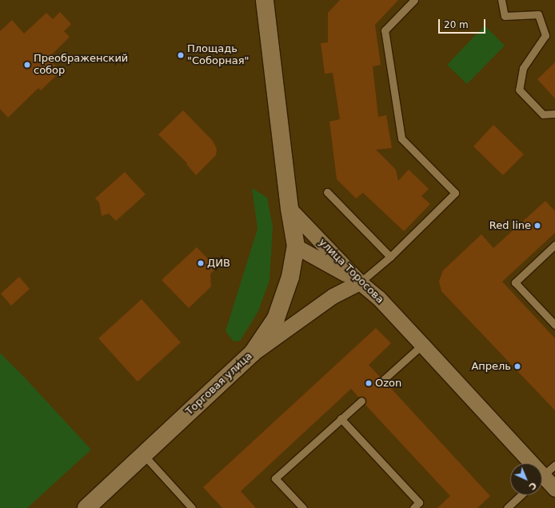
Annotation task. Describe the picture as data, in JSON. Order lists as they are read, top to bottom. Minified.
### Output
{"streets":{"street":["улица Торосова","Торговая улица"]},"crossings":[["улица Торосова","Торговая улица"]],"places":["Площадь \"Соборная\"","Преображенский собор","Red line","ДИВ","Апрель","Ozon"],"scale_bar":"20 m","north":"bottom right"}
